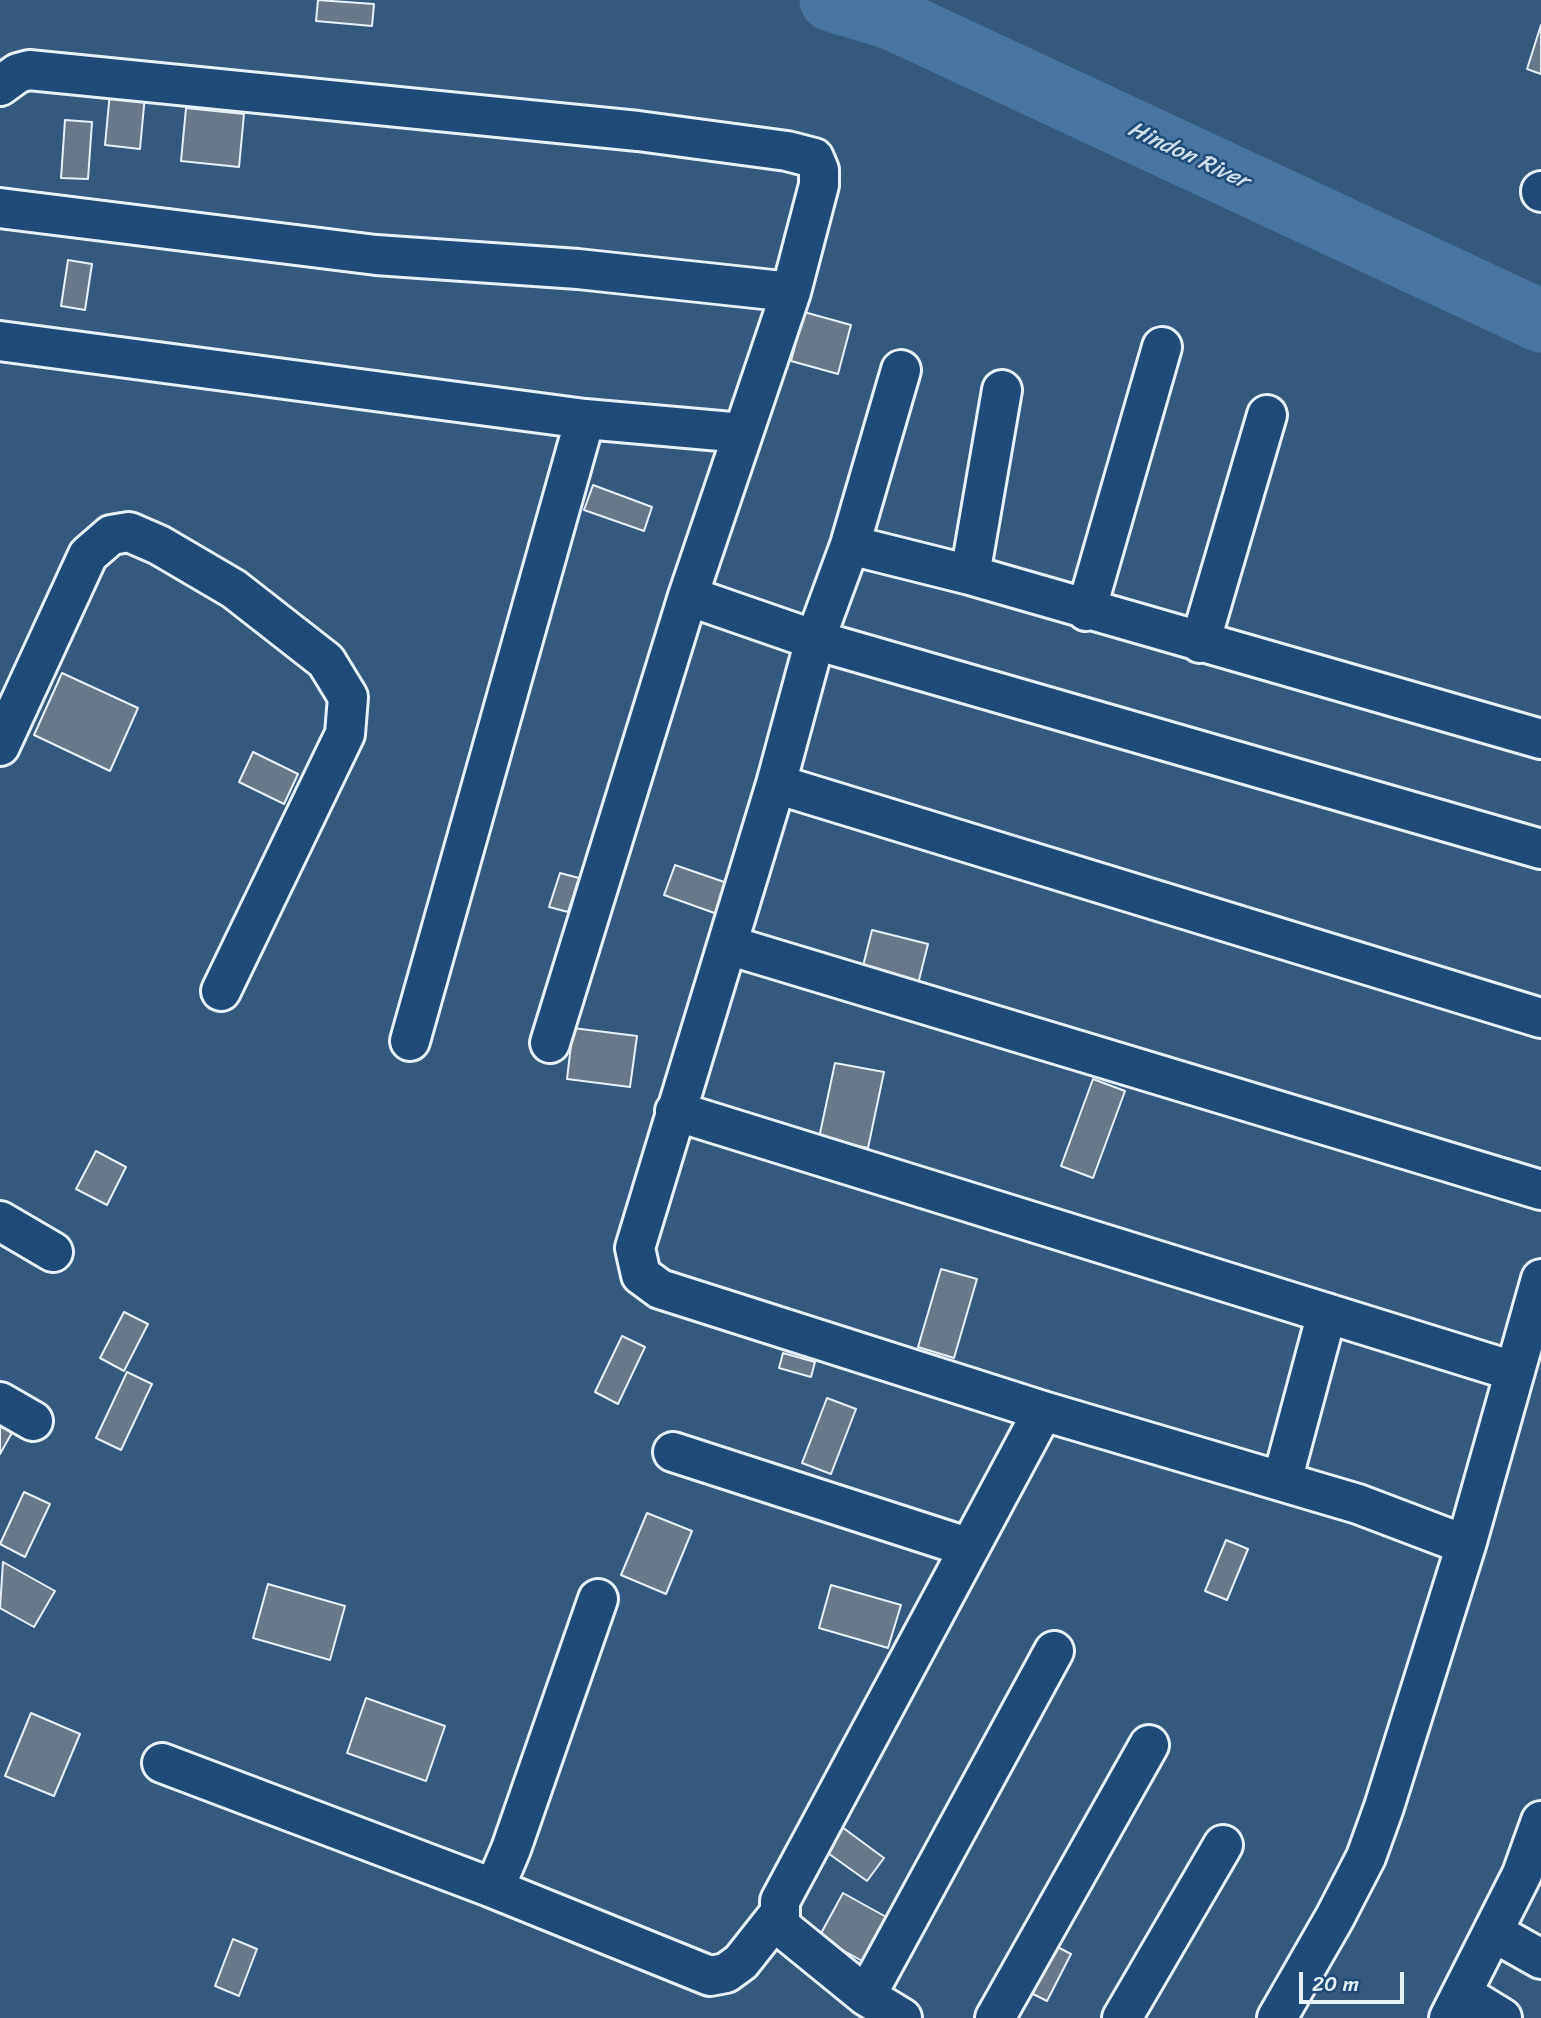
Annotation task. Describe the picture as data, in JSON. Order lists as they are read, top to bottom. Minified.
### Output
{"water":["Hindon River"],"scale_bar":"20 m"}
